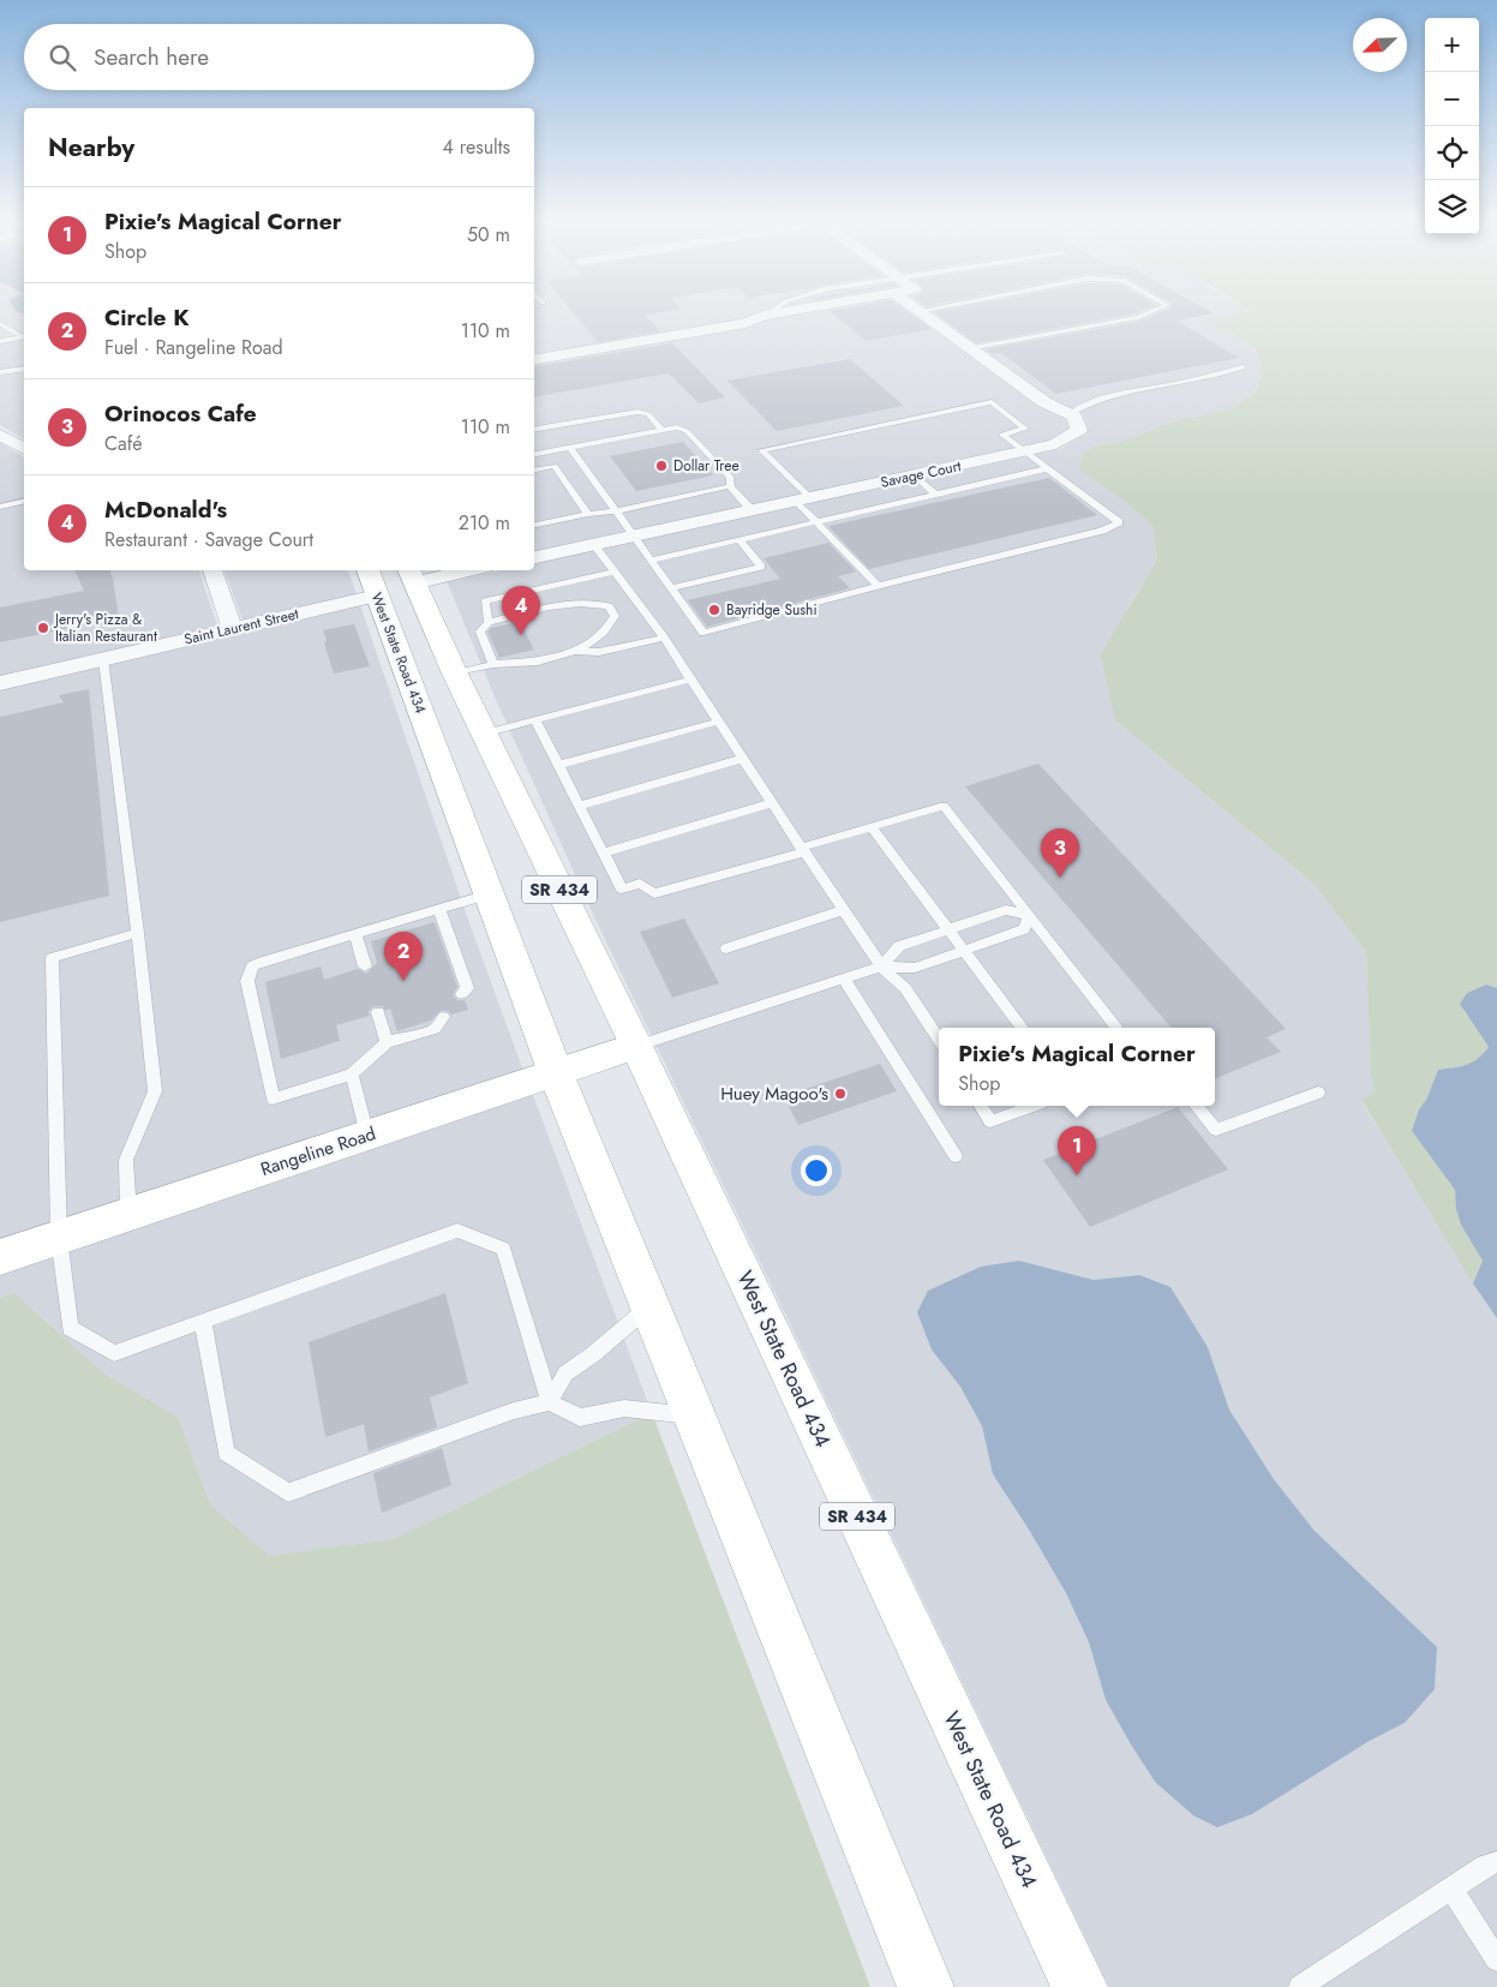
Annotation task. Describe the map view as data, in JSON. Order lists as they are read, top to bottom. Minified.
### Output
{"streets":{"main road":["West State Road 434","SR 434","Rangeline Road"],"street":["Savage Court","Saint Laurent Street"]},"crossings":[["Saint Laurent Street","West State Road 434"],["West State Road 434","SR 434"],["West State Road 434","Rangeline Road"]],"places":["Dollar Tree","Bayridge Sushi","Jerry's Pizza & Italian Restaurant","Huey Magoo's"],"north":"bottom left","page":{"map_buttons":["+","−"],"search":"Search here","heading":["Nearby","4 results"],"list":[{"mark":"1","name":"Pixie's Magical Corner","note":"Shop","value":"50 m"},{"mark":"2","name":"Circle K","note":"Fuel · Rangeline Road","value":"110 m"},{"mark":"3","name":"Orinocos Cafe","note":"Café","value":"110 m"},{"mark":"4","name":"McDonald's","note":"Restaurant · Savage Court","value":"210 m"}],"pins":["4","3","2","1"],"popup":["Pixie's Magical Corner","Shop"]}}
